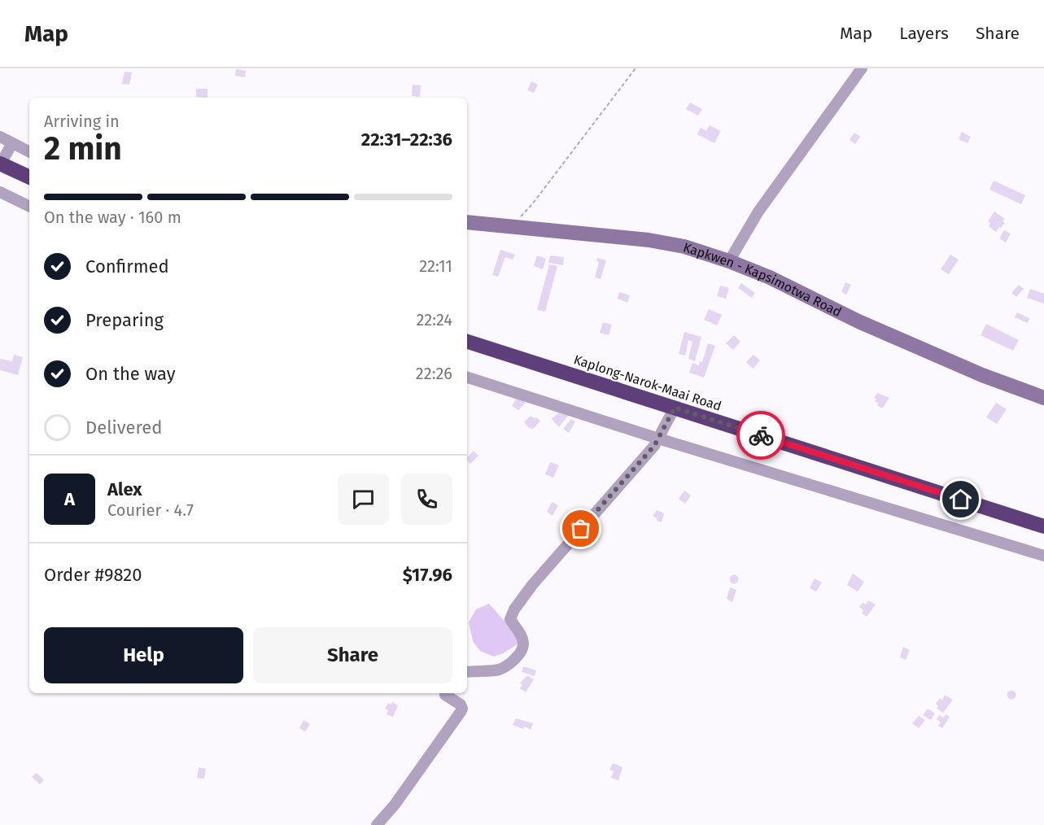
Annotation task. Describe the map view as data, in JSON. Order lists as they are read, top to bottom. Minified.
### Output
{"streets":{"highway":["Kaplong-Narok-Maai Road"],"street":["Kapkwen - Kapsimotwa Road"]},"page":{"header":"Map","nav":["Map","Layers","Share"],"heading":["2 min","Arriving in","22:31–22:36"],"panel":["Alex","Courier · 4.7","Order #9820","$17.96"],"bar":"On the way · 160 m","list":[["Confirmed","22:11"],["Preparing","22:24"],["On the way","22:26"],"Delivered"],"round":"A","buttons":["Help","Share"]}}
